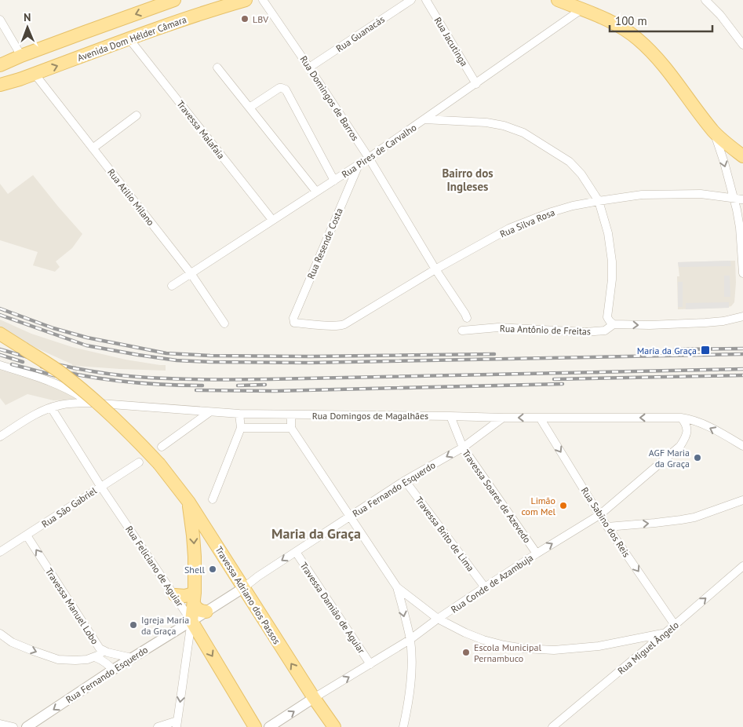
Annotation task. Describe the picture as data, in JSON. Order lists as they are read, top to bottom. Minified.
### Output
{"streets":{"main road":["Avenida Dom Hélder Câmara","Rua Feliciano de Aguiar","Travessa Adriano dos Passos"],"street":["Rua Guanacás","Rua Jacutinga","Rua Domingos de Barros","Travessa Malafaia","Rua Pires de Carvalho","Rua Atilio Milano","Rua Silva Rosa","Rua Resende Costa","Rua Antônio de Freitas","Rua Domingos de Magalhães","Rua Fernando Esquerdo","Travessa Soares de Azevedo","Rua São Gabriel","Rua Sabino dos Reis","Travessa Brito de Lima","Rua Conde de Azambuja","Travessa Manuel Lobo","Travessa Damião de Aguiar","Rua Miguel Ângelo"]},"crossings":[["Rua Guanacás","Rua Domingos de Barros"],["Avenida Dom Hélder Câmara","Travessa Malafaia"],["Avenida Dom Hélder Câmara","Rua Atilio Milano"],["Rua Jacutinga","Rua Pires de Carvalho"],["Rua Domingos de Barros","Rua Pires de Carvalho"],["Rua Domingos de Barros","Rua Silva Rosa"],["Travessa Malafaia","Rua Pires de Carvalho"],["Rua Pires de Carvalho","Rua Atilio Milano"],["Rua Pires de Carvalho","Rua Resende Costa"],["Rua Silva Rosa","Rua Resende Costa"],["Rua Domingos de Magalhães","Rua Fernando Esquerdo"],["Rua Domingos de Magalhães","Travessa Soares de Azevedo"],["Rua Domingos de Magalhães","Rua Sabino dos Reis"],["Rua Domingos de Magalhães","Rua Feliciano de Aguiar"],["Rua Domingos de Magalhães","Rua Conde de Azambuja"],["Rua Fernando Esquerdo","Travessa Soares de Azevedo"],["Rua Fernando Esquerdo","Travessa Brito de Lima"],["Rua Fernando Esquerdo","Rua Feliciano de Aguiar"],["Rua Fernando Esquerdo","Travessa Adriano dos Passos"],["Rua Fernando Esquerdo","Travessa Manuel Lobo"],["Rua Fernando Esquerdo","Travessa Damião de Aguiar"],["Travessa Soares de Azevedo","Rua Conde de Azambuja"],["Rua São Gabriel","Rua Feliciano de Aguiar"],["Rua São Gabriel","Travessa Manuel Lobo"],["Rua Sabino dos Reis","Rua Conde de Azambuja"],["Rua Sabino dos Reis","Rua Miguel Ângelo"],["Travessa Brito de Lima","Rua Conde de Azambuja"],["Rua Conde de Azambuja","Travessa Adriano dos Passos"],["Rua Conde de Azambuja","Travessa Damião de Aguiar"]],"one_way":["Rua Antônio de Freitas","Rua Fernando Esquerdo","Rua Sabino dos Reis","Rua Conde de Azambuja","Travessa Manuel Lobo","Rua Miguel Ângelo"],"districts":["Bairro dos Ingleses","Maria da Graça"],"places":{"other":["LBV","AGF Maria da Graça","Limão com Mel","Shell","Igreja Maria da Graça","Escola Municipal Pernambuco"],"transit":["Maria da Graça"]},"scale_bar":"100 m","north":"top"}
